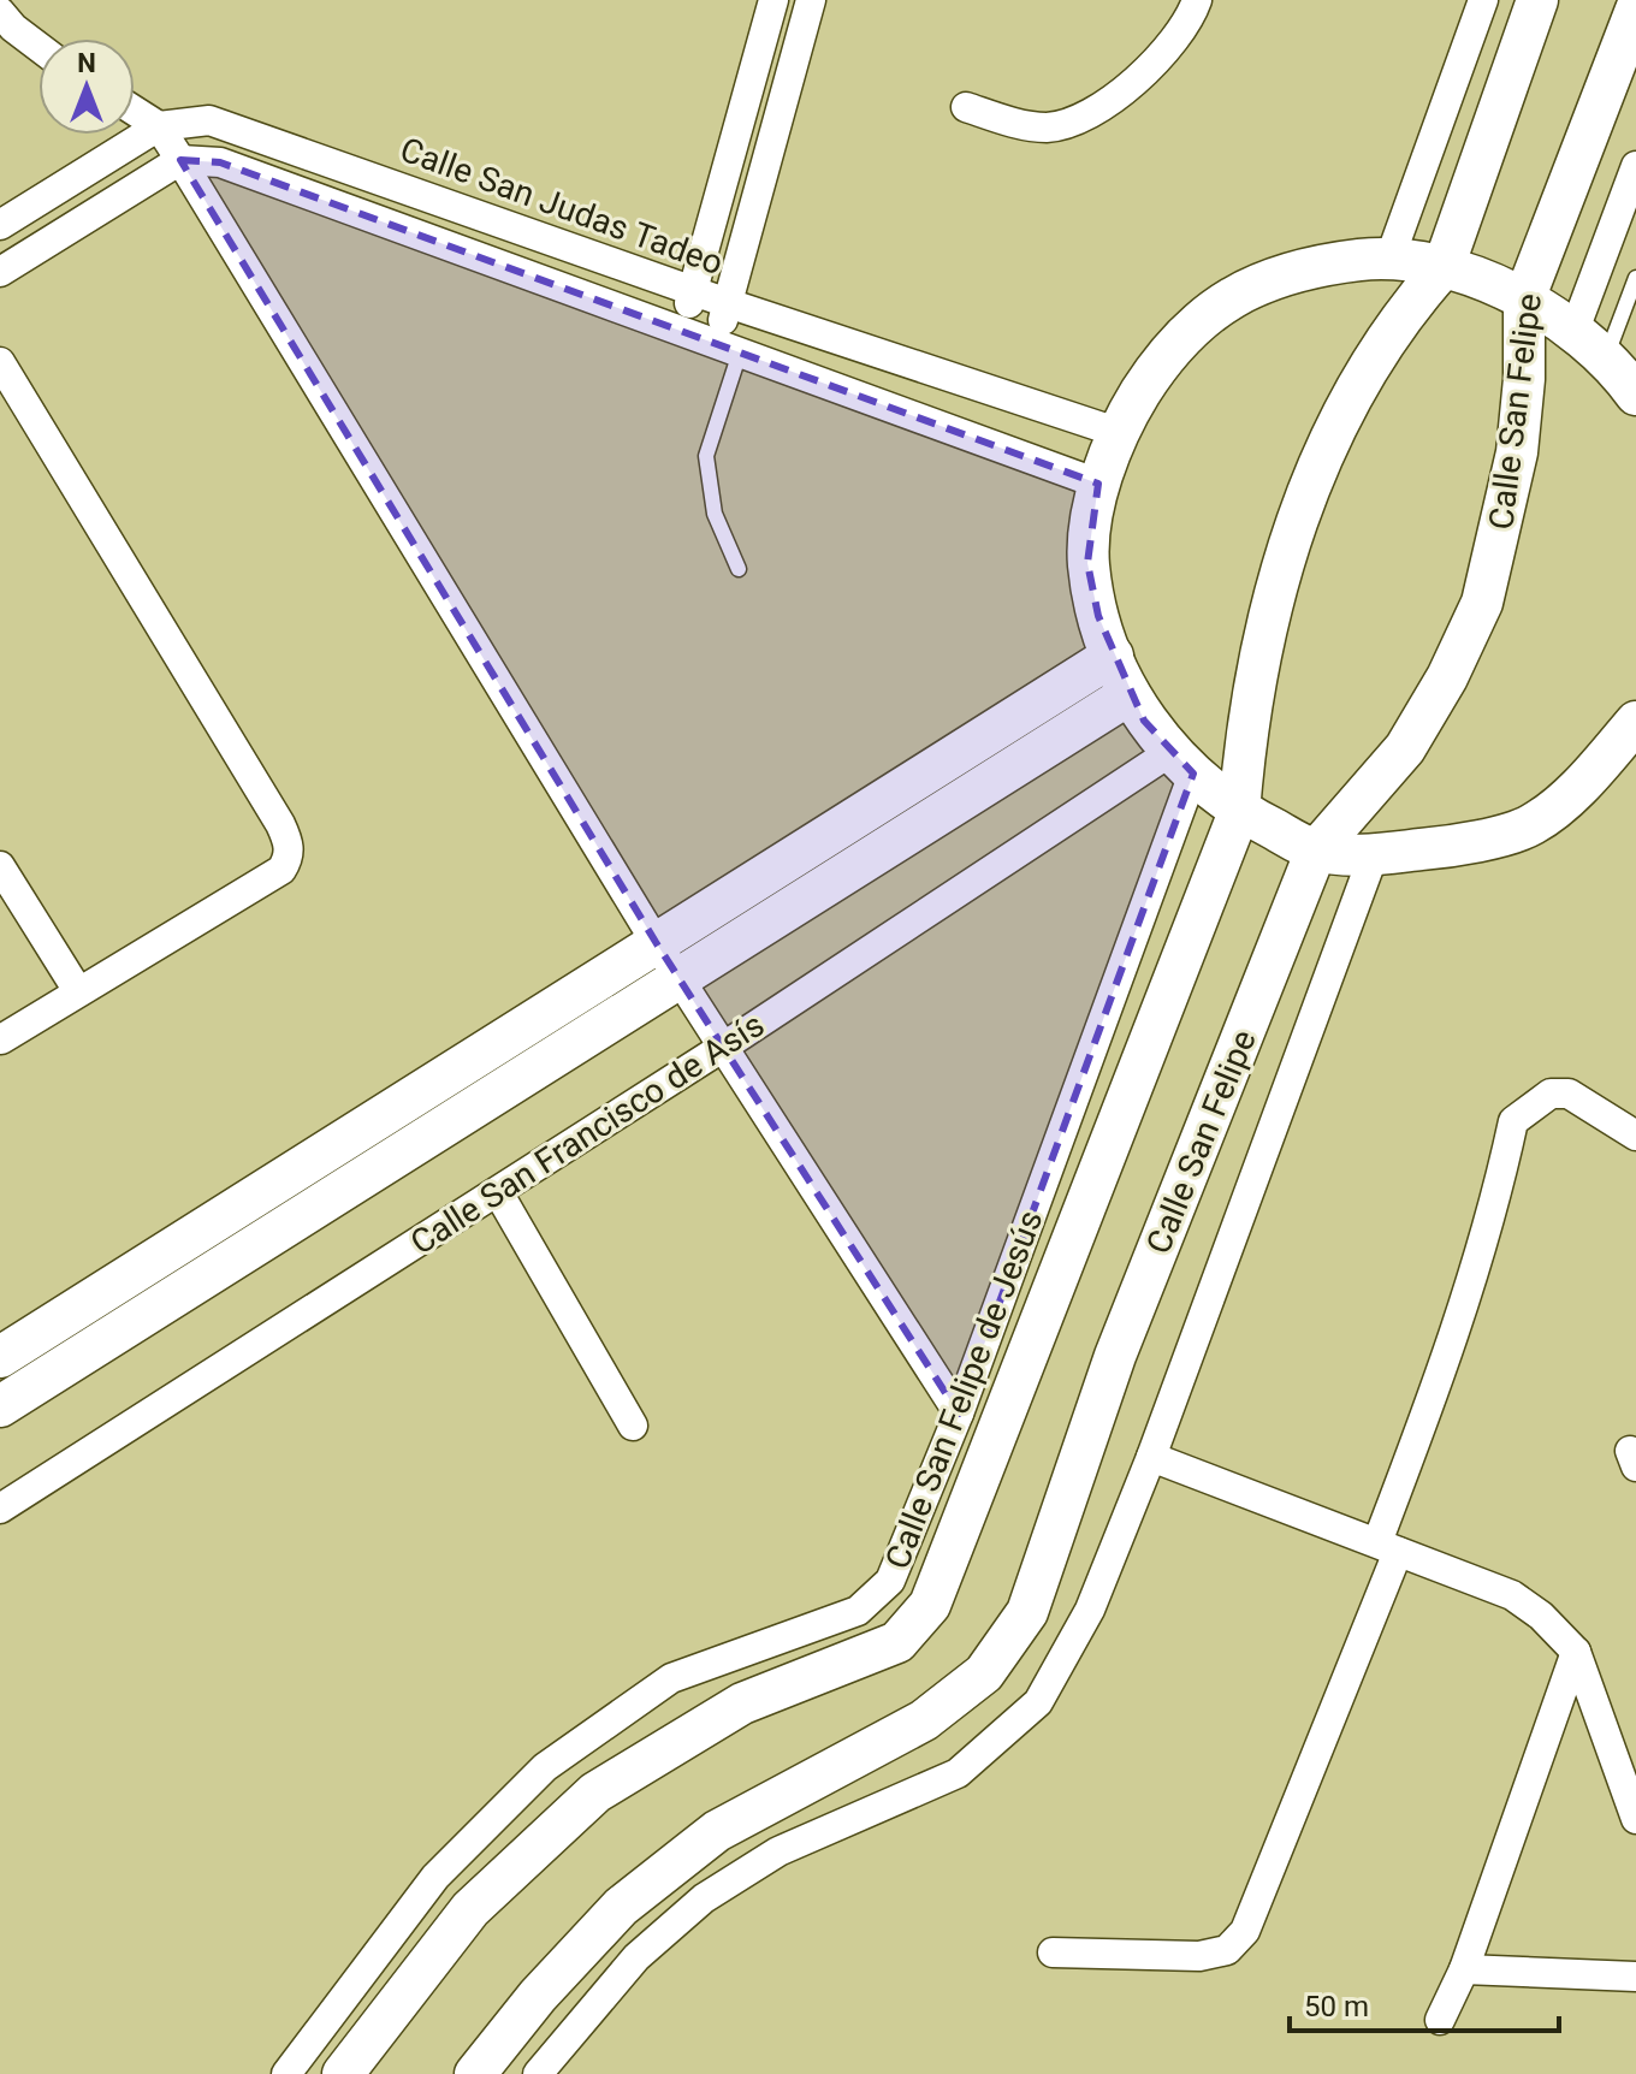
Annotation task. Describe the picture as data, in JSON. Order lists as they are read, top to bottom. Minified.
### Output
{"streets":{"main road":["Calle San Felipe"],"street":["Calle San Judas Tadeo","Calle San Francisco de Asís","Calle San Felipe de Jesús"]},"crossings":[["Calle San Francisco de Asís","Calle San Felipe de Jesús"]],"scale_bar":"50 m","north":"top"}
